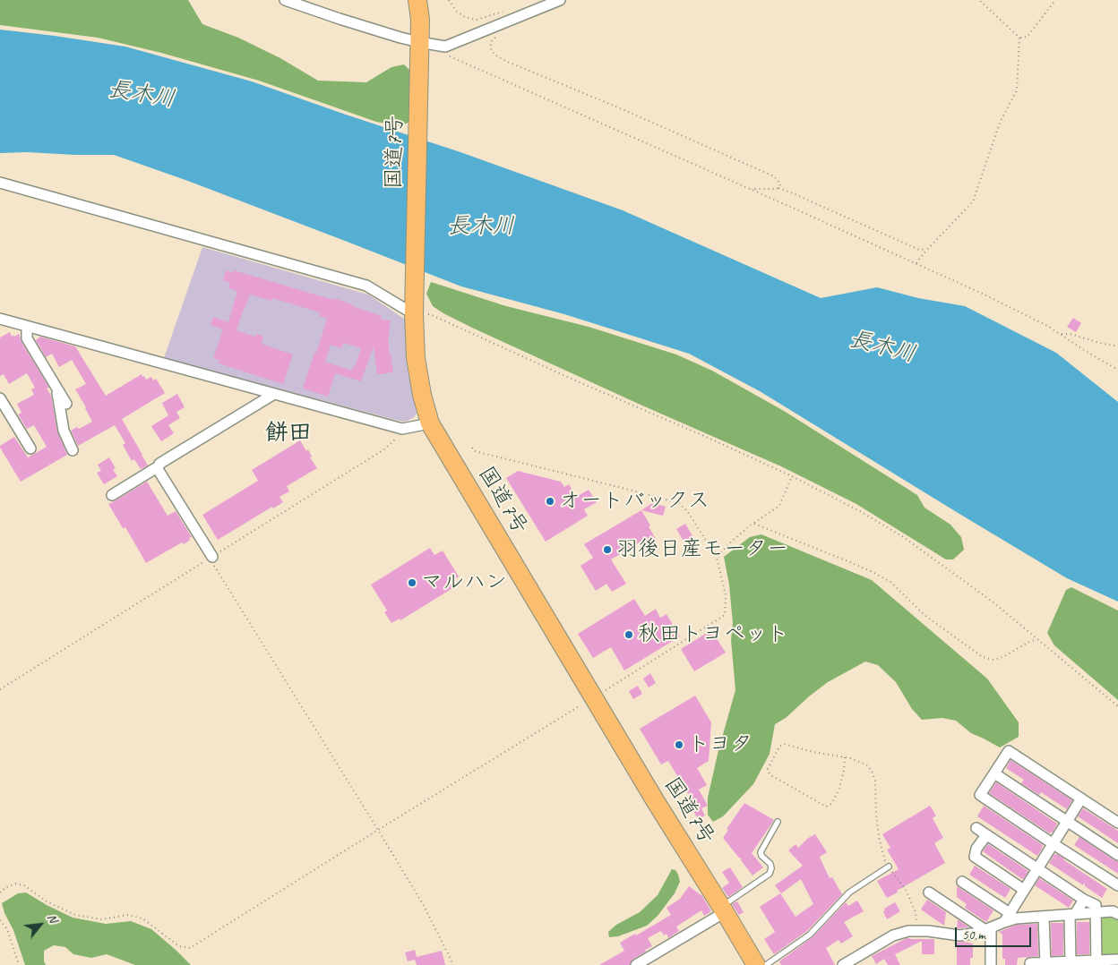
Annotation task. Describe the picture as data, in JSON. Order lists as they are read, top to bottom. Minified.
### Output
{"streets":{"highway":["国道7号"]},"districts":["餅田"],"water":["長木川"],"places":["オートバックス","羽後日産モーター","マルハン","秋田トヨペット","トヨタ"],"scale_bar":"50 m","north":"top right"}
